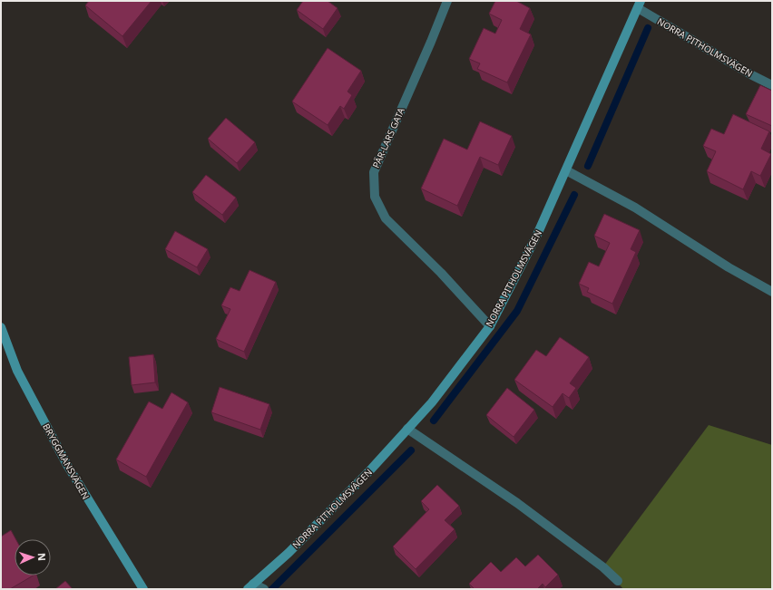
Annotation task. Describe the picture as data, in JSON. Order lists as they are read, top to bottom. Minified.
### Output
{"streets":{"street":["NORRA PITHOLMSVÄGEN","PÄR-LARS GATA","BRYGGMANSVÄGEN"]},"crossings":[["NORRA PITHOLMSVÄGEN","PÄR-LARS GATA"]],"north":"right"}
